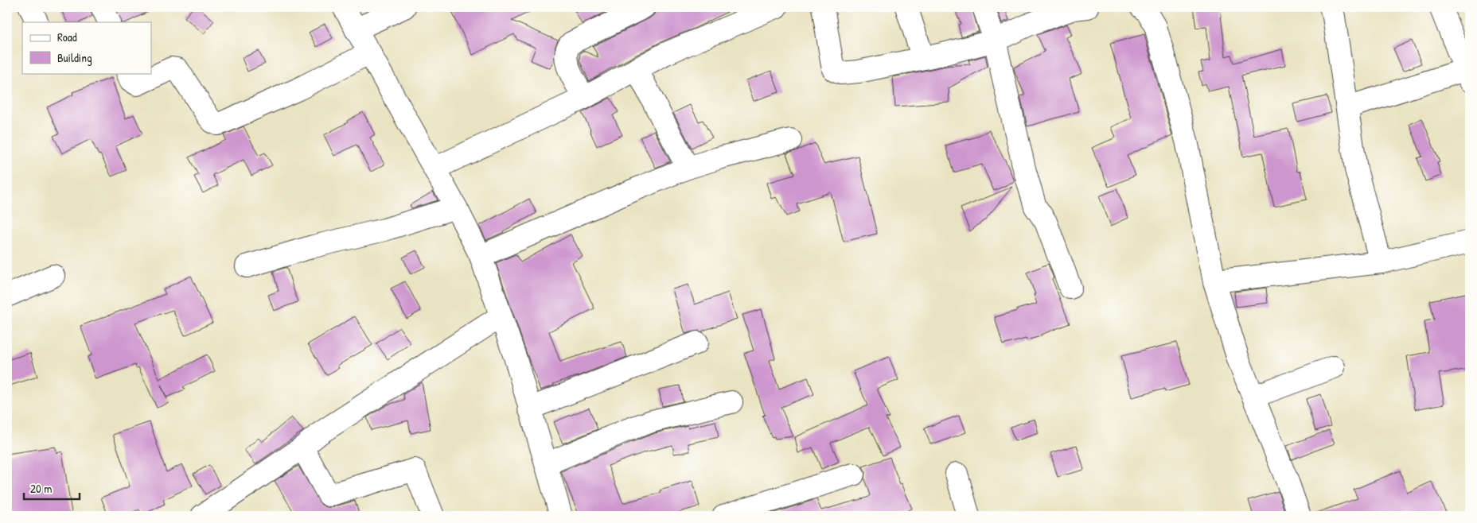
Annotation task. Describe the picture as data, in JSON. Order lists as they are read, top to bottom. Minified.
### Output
{"legend":["Road","Building"],"scale_bar":"20 m"}
